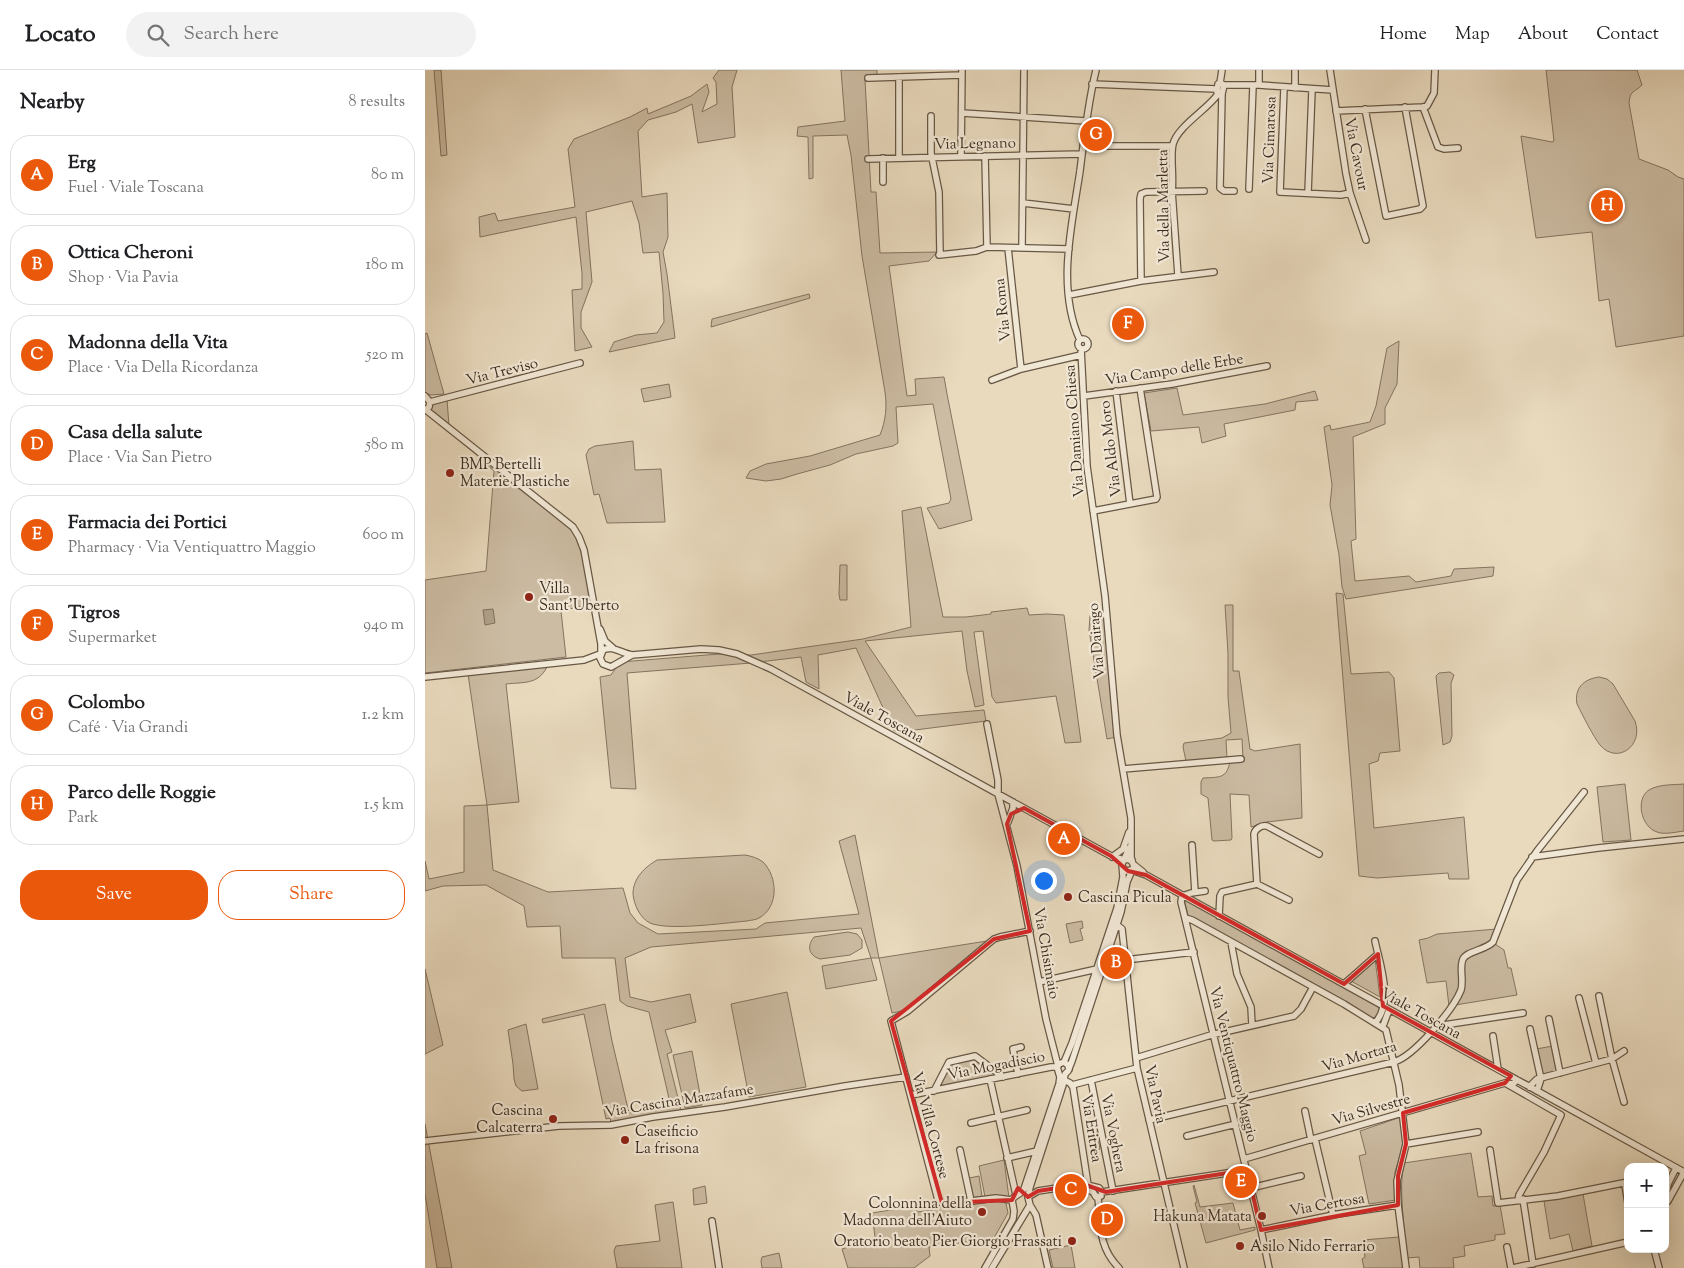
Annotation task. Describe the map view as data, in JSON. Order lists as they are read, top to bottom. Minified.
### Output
{"streets":{"street":["Via Cimarosa","Via Legnano","Via Cavour","Via della Marletta","Via Roma","Via Campo delle Erbe","Via Treviso","Via Damiano Chiesa","Via Aldo Moro","Via Dairago","Viale Toscana","Via Chisimaio","Via Mortara","Via Ventiquattro Maggio","Via Mogadiscio","Via Pavia","Via Cascina Mazzafame","Via Silvestre","Via Villa Cortese","Via Eritrea","Via Voghera","Via Certosa"]},"crossings":[["Via Campo delle Erbe","Via Damiano Chiesa"],["Via Campo delle Erbe","Via Aldo Moro"],["Via Damiano Chiesa","Via Dairago"],["Viale Toscana","Via Chisimaio"],["Viale Toscana","Via Mortara"],["Viale Toscana","Via Ventiquattro Maggio"],["Viale Toscana","Via Silvestre"],["Via Chisimaio","Via Mogadiscio"],["Via Chisimaio","Via Villa Cortese"],["Via Chisimaio","Via Eritrea"],["Via Mortara","Via Ventiquattro Maggio"],["Via Mortara","Via Pavia"],["Via Ventiquattro Maggio","Via Silvestre"],["Via Ventiquattro Maggio","Via Certosa"],["Via Mogadiscio","Via Villa Cortese"],["Via Mogadiscio","Via Eritrea"],["Via Cascina Mazzafame","Via Villa Cortese"]],"places":["BMP Bertelli Materie Plastiche","Villa Sant'Uberto","Cascina Picula","Cascina Calcaterra","Caseificio La frisona","Colonnina della Madonna dell'Aiuto","Hakuna Matata","Oratorio beato Pier Giorgio Frassati","Asilo Nido Ferrario"],"page":{"header":"Locato","search":"Search here","nav":["Home","Map","About","Contact"],"heading":["Nearby","8 results"],"pins":["G","H","F","A","B","E","C","D"],"list":[{"mark":"A","name":"Erg","note":"Fuel · Viale Toscana","value":"80 m"},{"mark":"B","name":"Ottica Cheroni","note":"Shop · Via Pavia","value":"180 m"},{"mark":"C","name":"Madonna della Vita","note":"Place · Via Della Ricordanza","value":"520 m"},{"mark":"D","name":"Casa della salute","note":"Place · Via San Pietro","value":"580 m"},{"mark":"E","name":"Farmacia dei Portici","note":"Pharmacy · Via Ventiquattro Maggio","value":"600 m"},{"mark":"F","name":"Tigros","note":"Supermarket","value":"940 m"},{"mark":"G","name":"Colombo","note":"Café · Via Grandi","value":"1.2 km"},{"mark":"H","name":"Parco delle Roggie","note":"Park","value":"1.5 km"}],"buttons":["Save","Share"],"map_buttons":["+","−"]}}
